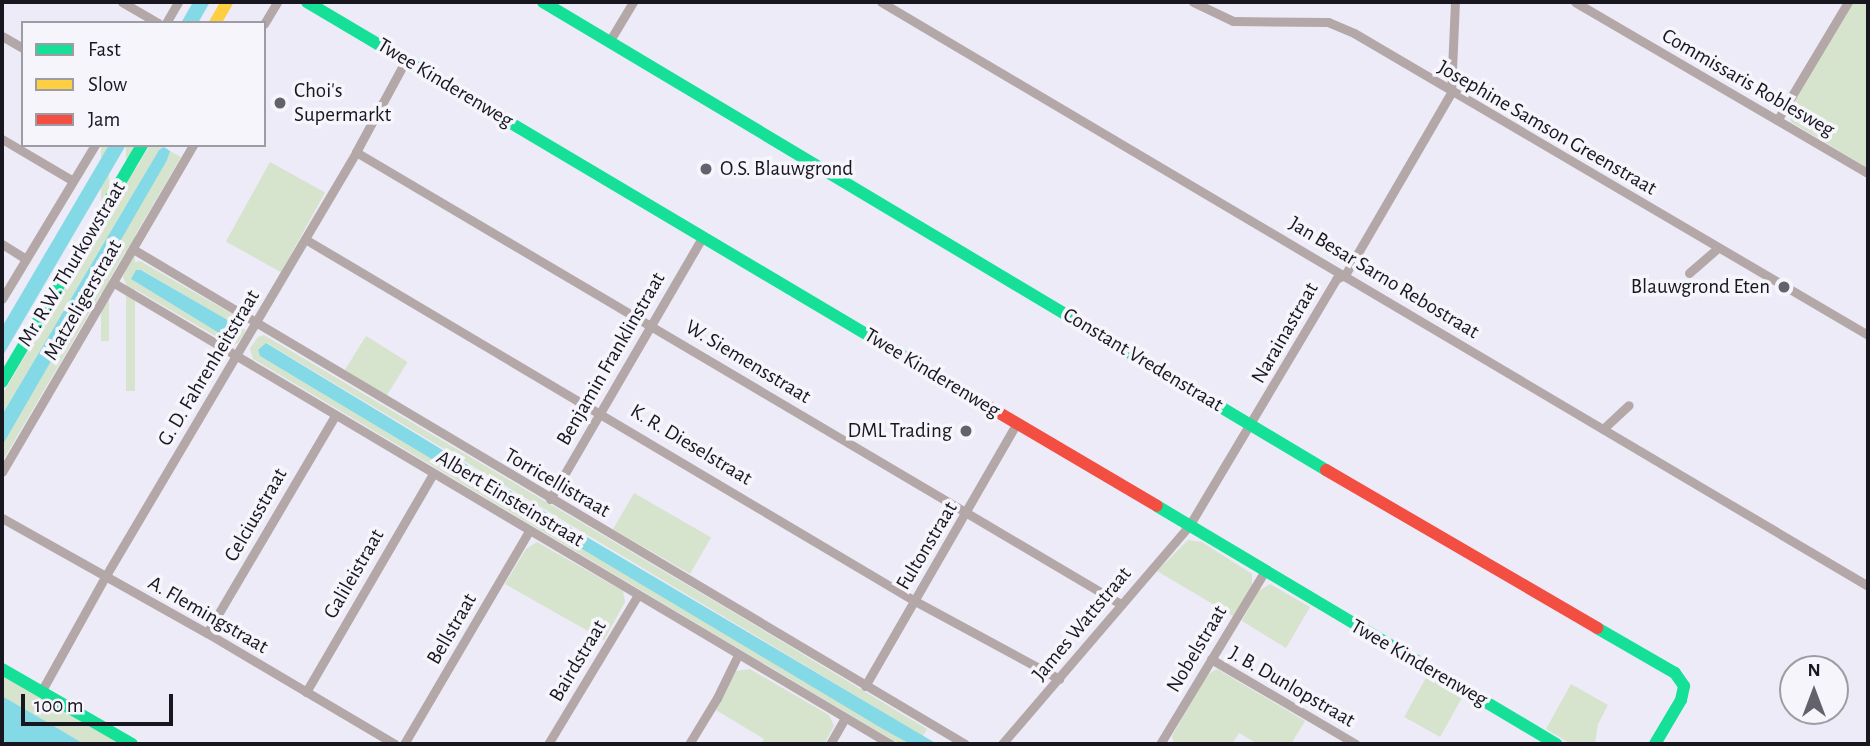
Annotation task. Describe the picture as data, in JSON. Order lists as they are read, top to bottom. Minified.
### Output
{"streets":{"street":["Twee Kinderenweg","Commissaris Roblesweg","Josephine Samson Greenstraat","Mr. R.W. Thurkowstraat","Jan Besar Sarno Rebostraat","Matzeligerstraat","Narainastraat","Benjamin Franklinstraat","Constant Vredenstraat","W. Siemensstraat","G. D. Fahrenheitstraat","K. R. Dieselstraat","Torricellistraat","Albert Einsteinstraat","Celciusstraat","Fultonstraat","Galileistraat","A. Flemingstraat","James Wattstraat","Bellstraat","Nobelstraat","Bairdstraat","J. B. Dunlopstraat"]},"crossings":[["Twee Kinderenweg","Narainastraat"],["Twee Kinderenweg","Benjamin Franklinstraat"],["Twee Kinderenweg","G. D. Fahrenheitstraat"],["Twee Kinderenweg","Fultonstraat"],["Twee Kinderenweg","James Wattstraat"],["Twee Kinderenweg","Nobelstraat"],["Josephine Samson Greenstraat","Narainastraat"],["Jan Besar Sarno Rebostraat","Narainastraat"],["Matzeligerstraat","Torricellistraat"],["Matzeligerstraat","Albert Einsteinstraat"],["Narainastraat","Constant Vredenstraat"],["Narainastraat","James Wattstraat"],["Benjamin Franklinstraat","W. Siemensstraat"],["Benjamin Franklinstraat","K. R. Dieselstraat"],["Benjamin Franklinstraat","Torricellistraat"],["W. Siemensstraat","G. D. Fahrenheitstraat"],["W. Siemensstraat","Fultonstraat"],["W. Siemensstraat","James Wattstraat"],["G. D. Fahrenheitstraat","K. R. Dieselstraat"],["G. D. Fahrenheitstraat","Torricellistraat"],["G. D. Fahrenheitstraat","Albert Einsteinstraat"],["G. D. Fahrenheitstraat","A. Flemingstraat"],["K. R. Dieselstraat","Fultonstraat"],["K. R. Dieselstraat","James Wattstraat"],["Torricellistraat","Fultonstraat"],["Albert Einsteinstraat","Celciusstraat"],["Albert Einsteinstraat","Galileistraat"],["Albert Einsteinstraat","Bellstraat"],["Albert Einsteinstraat","Bairdstraat"],["Celciusstraat","A. Flemingstraat"],["Galileistraat","A. Flemingstraat"],["Nobelstraat","J. B. Dunlopstraat"]],"places":["Choi's Supermarkt","O.S. Blauwgrond","Blauwgrond Eten","DML Trading"],"legend":["Fast","Slow","Jam"],"scale_bar":"100 m","north":"top"}
